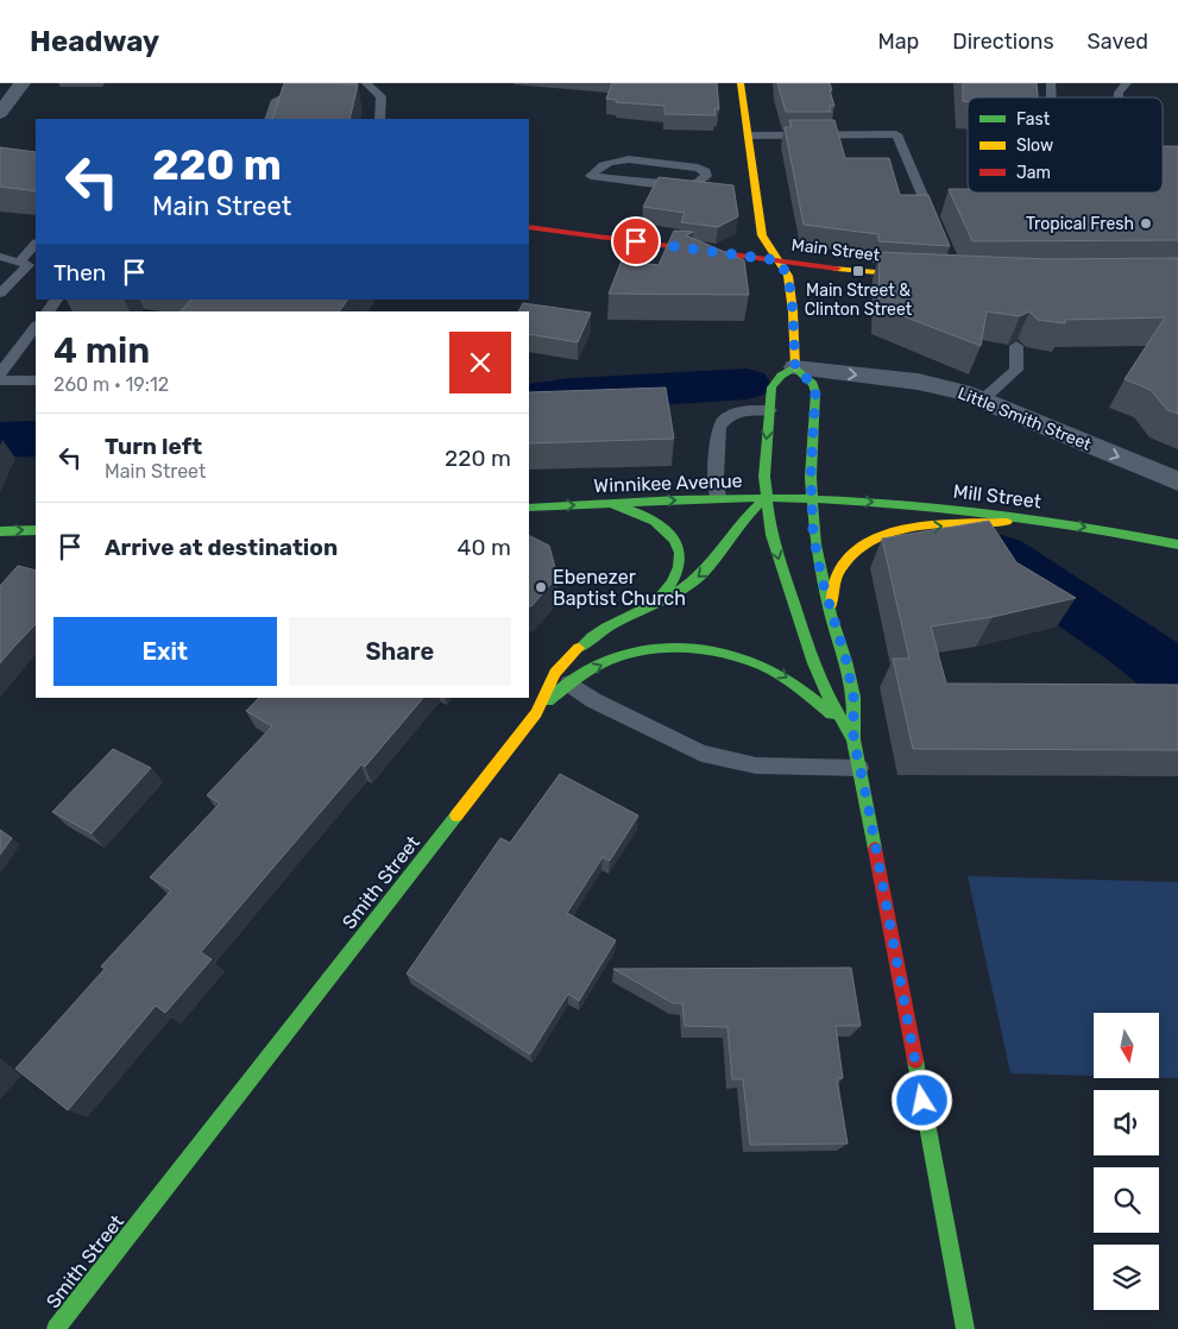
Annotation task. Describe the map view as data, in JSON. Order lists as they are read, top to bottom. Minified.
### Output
{"streets":{"main road":["Main Street","Winnikee Avenue","Mill Street","Smith Street"],"street":["Little Smith Street"]},"crossings":[["Winnikee Avenue","Mill Street"],["Winnikee Avenue","Smith Street"]],"one_way":["Little Smith Street","Winnikee Avenue","Mill Street"],"places":{"other":["Tropical Fresh","Ebenezer Baptist Church"],"transit":["Main Street & Clinton Street"]},"legend":["Fast","Slow","Jam"],"north":"bottom","page":{"header":"Headway","nav":["Map","Directions","Saved"],"turn":["220 m","Main Street"],"then":"Then","heading":["4 min","260 m · 19:12"],"list":[{"name":"Turn left","note":"Main Street","value":"220 m"},{"name":"Arrive at destination","value":"40 m"}],"buttons":["Exit","Share"]}}
